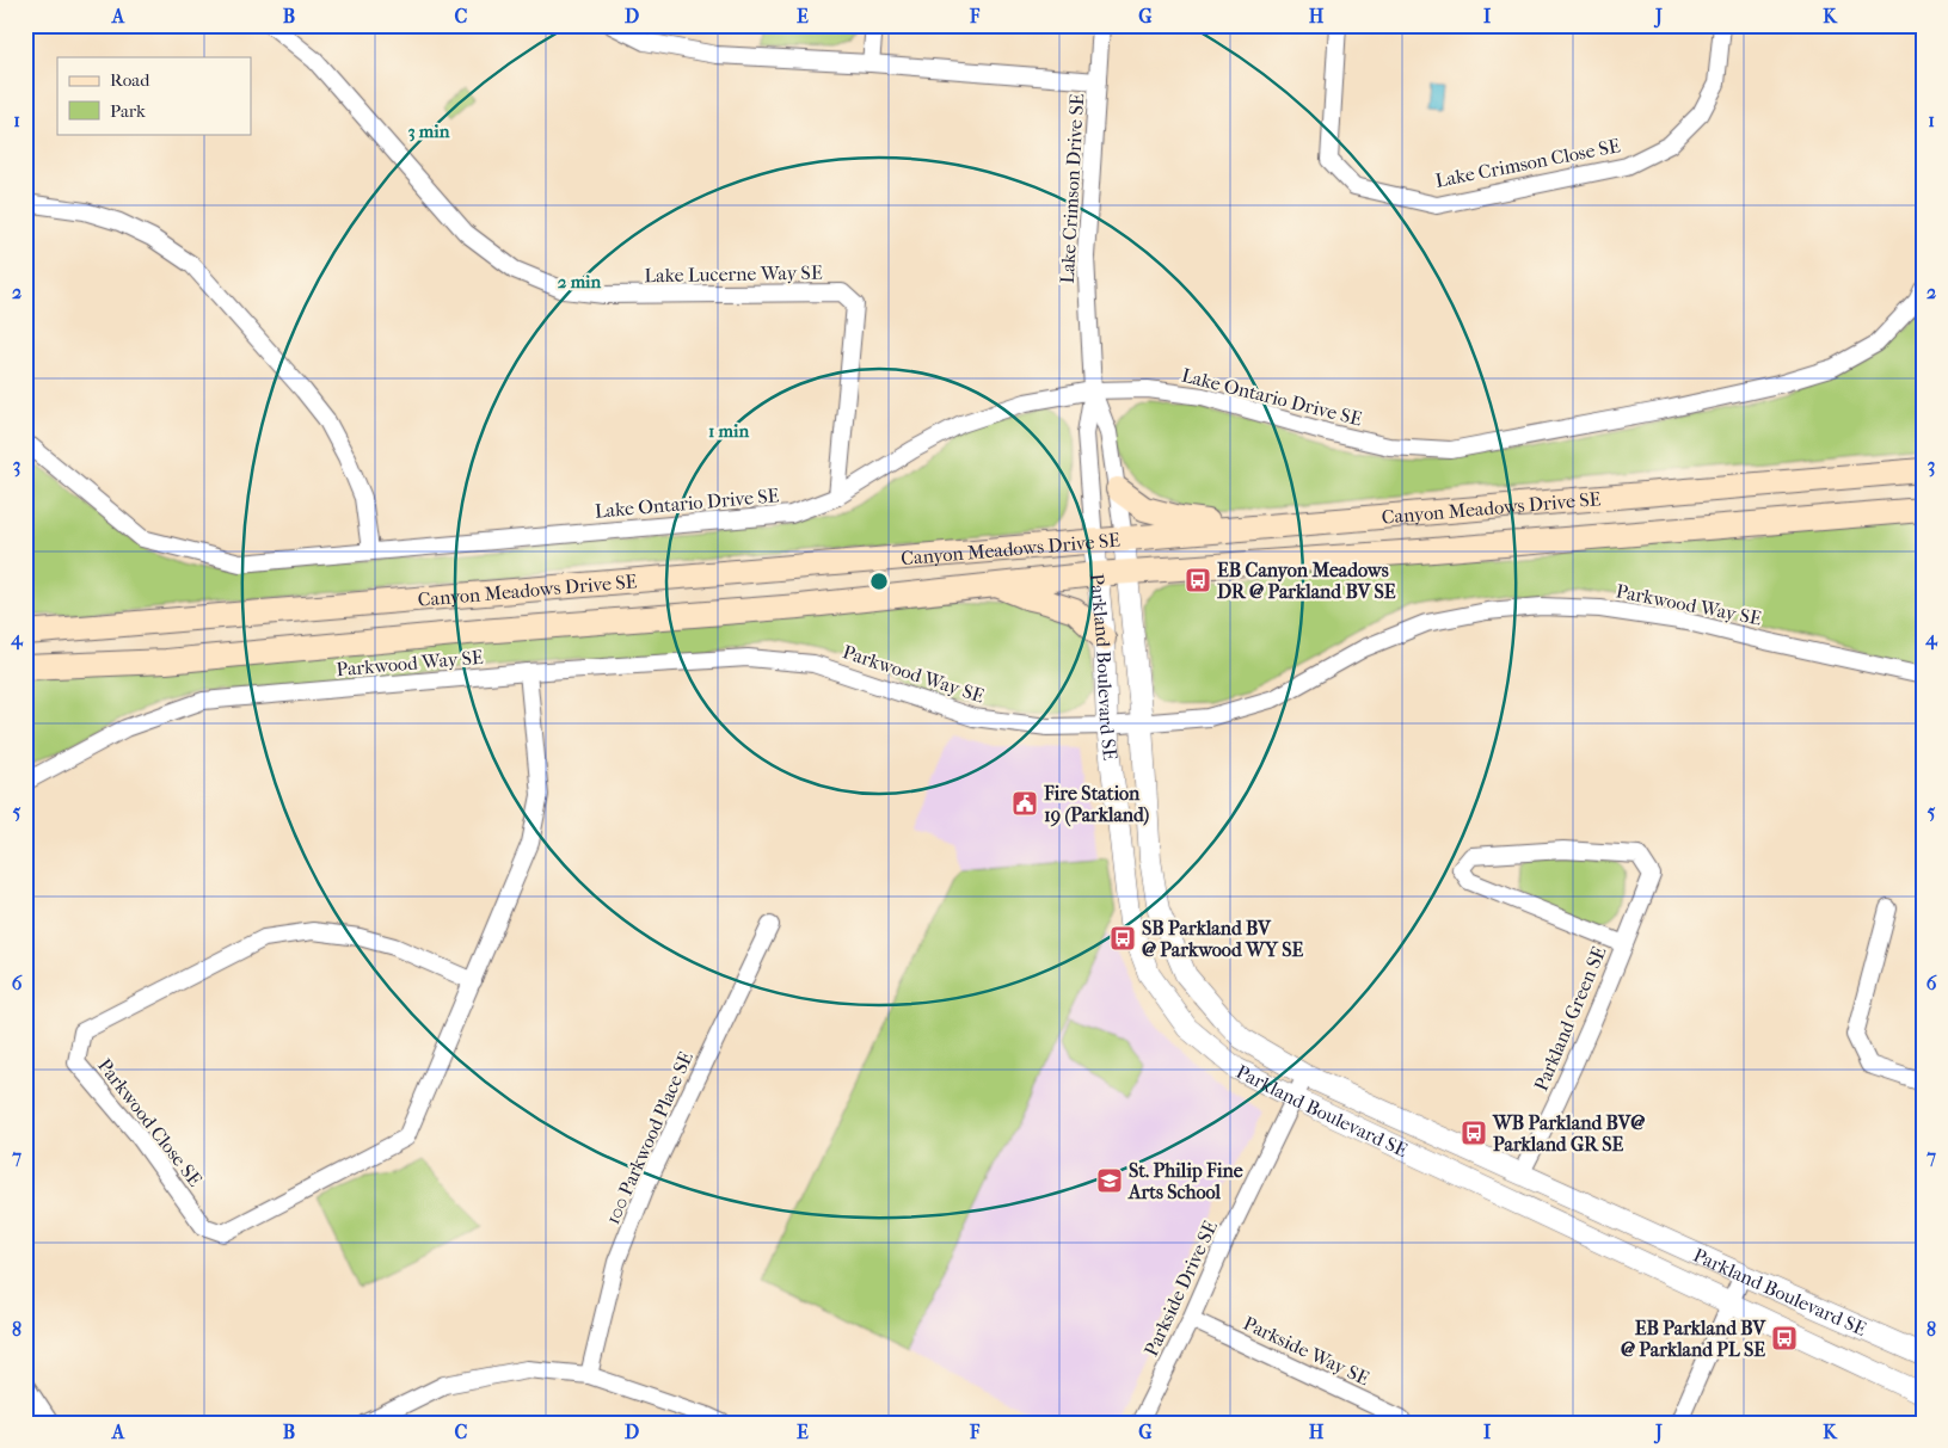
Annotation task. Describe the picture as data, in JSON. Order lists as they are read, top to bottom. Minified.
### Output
{"streets":{"main road":["Canyon Meadows Drive SE"],"street":["Lake Crimson Close SE","Lake Crimson Drive SE","Lake Lucerne Way SE","Lake Ontario Drive SE","Parkwood Way SE","Parkland Boulevard SE","Parkland Green SE","Parkwood Close SE","100 Parkwood Place SE","Parkside Drive SE","Parkside Way SE"]},"crossings":[["Lake Crimson Drive SE","Lake Ontario Drive SE"],["Lake Crimson Drive SE","Canyon Meadows Drive SE"],["Lake Crimson Drive SE","Parkland Boulevard SE"],["Lake Lucerne Way SE","Lake Ontario Drive SE"],["Canyon Meadows Drive SE","Parkland Boulevard SE"],["Parkwood Way SE","Parkland Boulevard SE"],["Parkwood Way SE","Parkwood Close SE"],["Parkland Boulevard SE","Parkland Green SE"],["Parkland Boulevard SE","Parkside Drive SE"],["Parkside Drive SE","Parkside Way SE"]],"places":{"bus stop":["EB Canyon Meadows DR @ Parkland BV SE","SB Parkland BV @ Parkwood WY SE","WB Parkland BV@ Parkland GR SE","EB Parkland BV @ Parkland PL SE"],"public building":["Fire Station 19 (Parkland)"],"school or university":["St. Philip Fine Arts School"]},"legend":["Road","Park"],"grid":{"columns":["A","B","C","D","E","F","G","H","I","J","K"],"rows":["1","2","3","4","5","6","7","8"]},"rings":["3 min","2 min","1 min"]}
